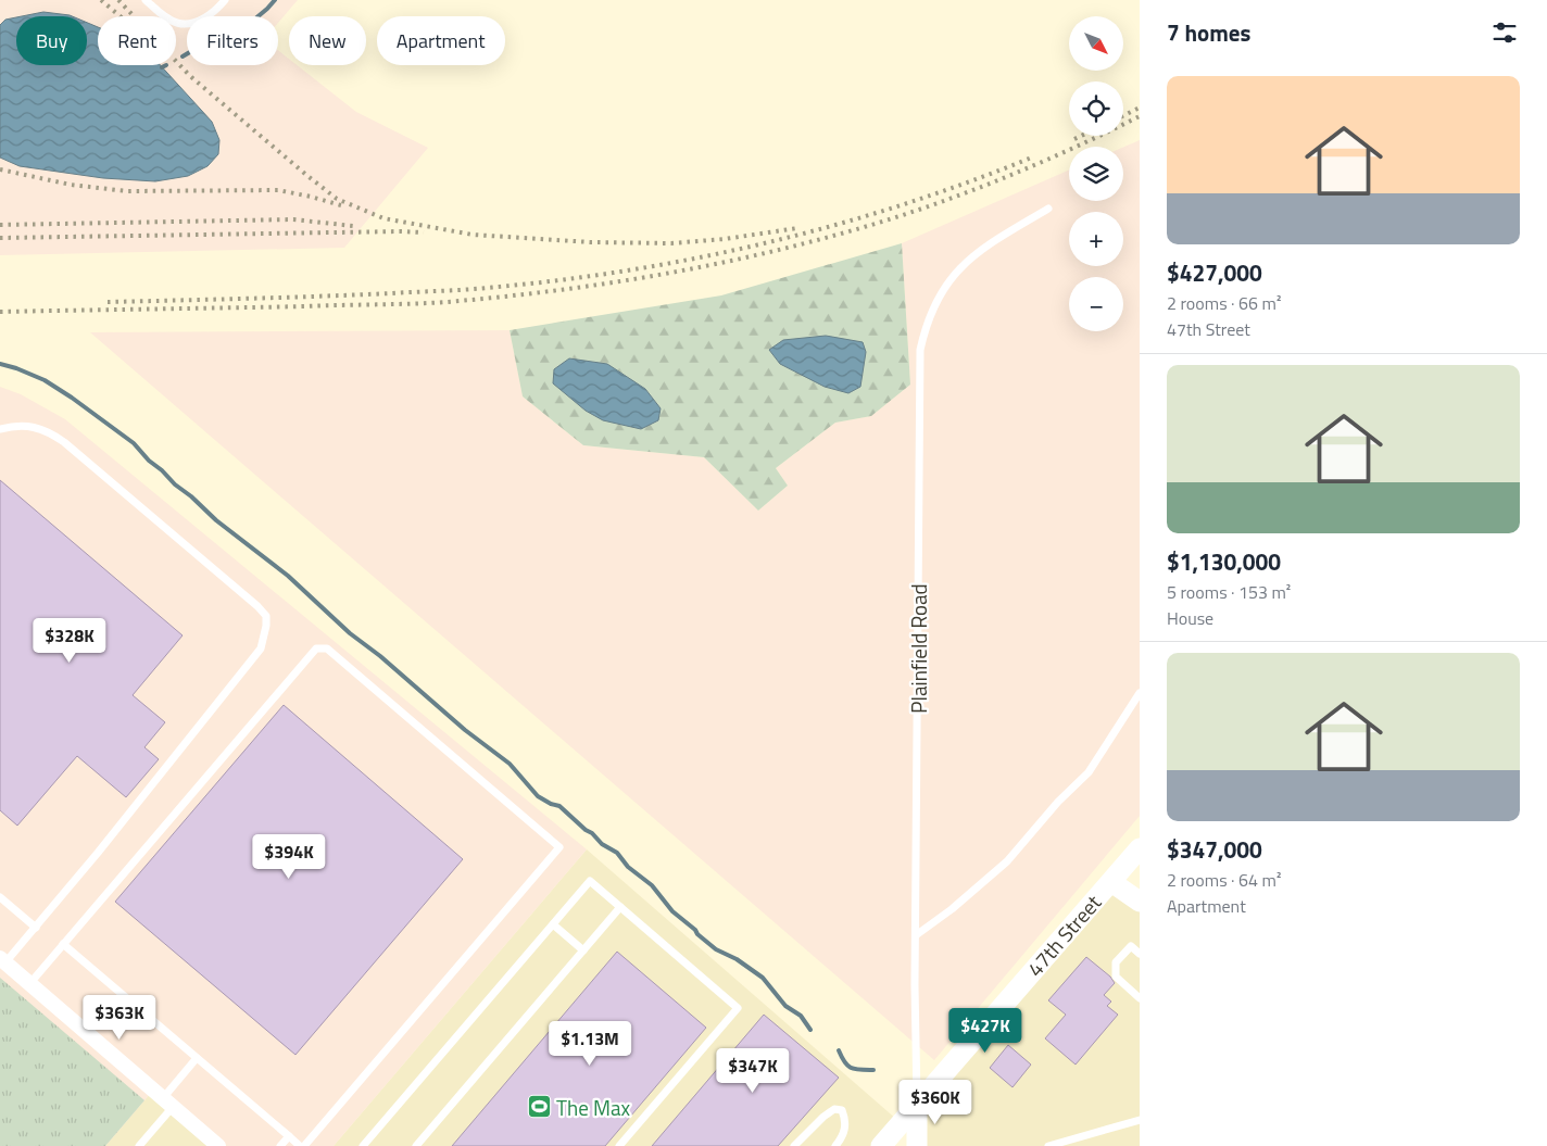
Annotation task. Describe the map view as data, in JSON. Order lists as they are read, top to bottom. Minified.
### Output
{"streets":{"main road":["Plainfield Road","47th Street"]},"crossings":[["Plainfield Road","47th Street"]],"places":{"sports":["The Max"]},"north":"bottom right","page":{"heading":"7 homes","map_buttons":["+","−"],"chip":["Buy","Rent","Filters","New","Apartment"],"list":[{"name":"$427,000","note":"2 rooms · 66 m² · 47th Street"},{"name":"$1,130,000","note":"5 rooms · 153 m² · House"},{"name":"$347,000","note":"2 rooms · 64 m² · Apartment"}],"price":["$328K","$394K","$363K","$427K","$1.13M","$347K","$360K"]}}
